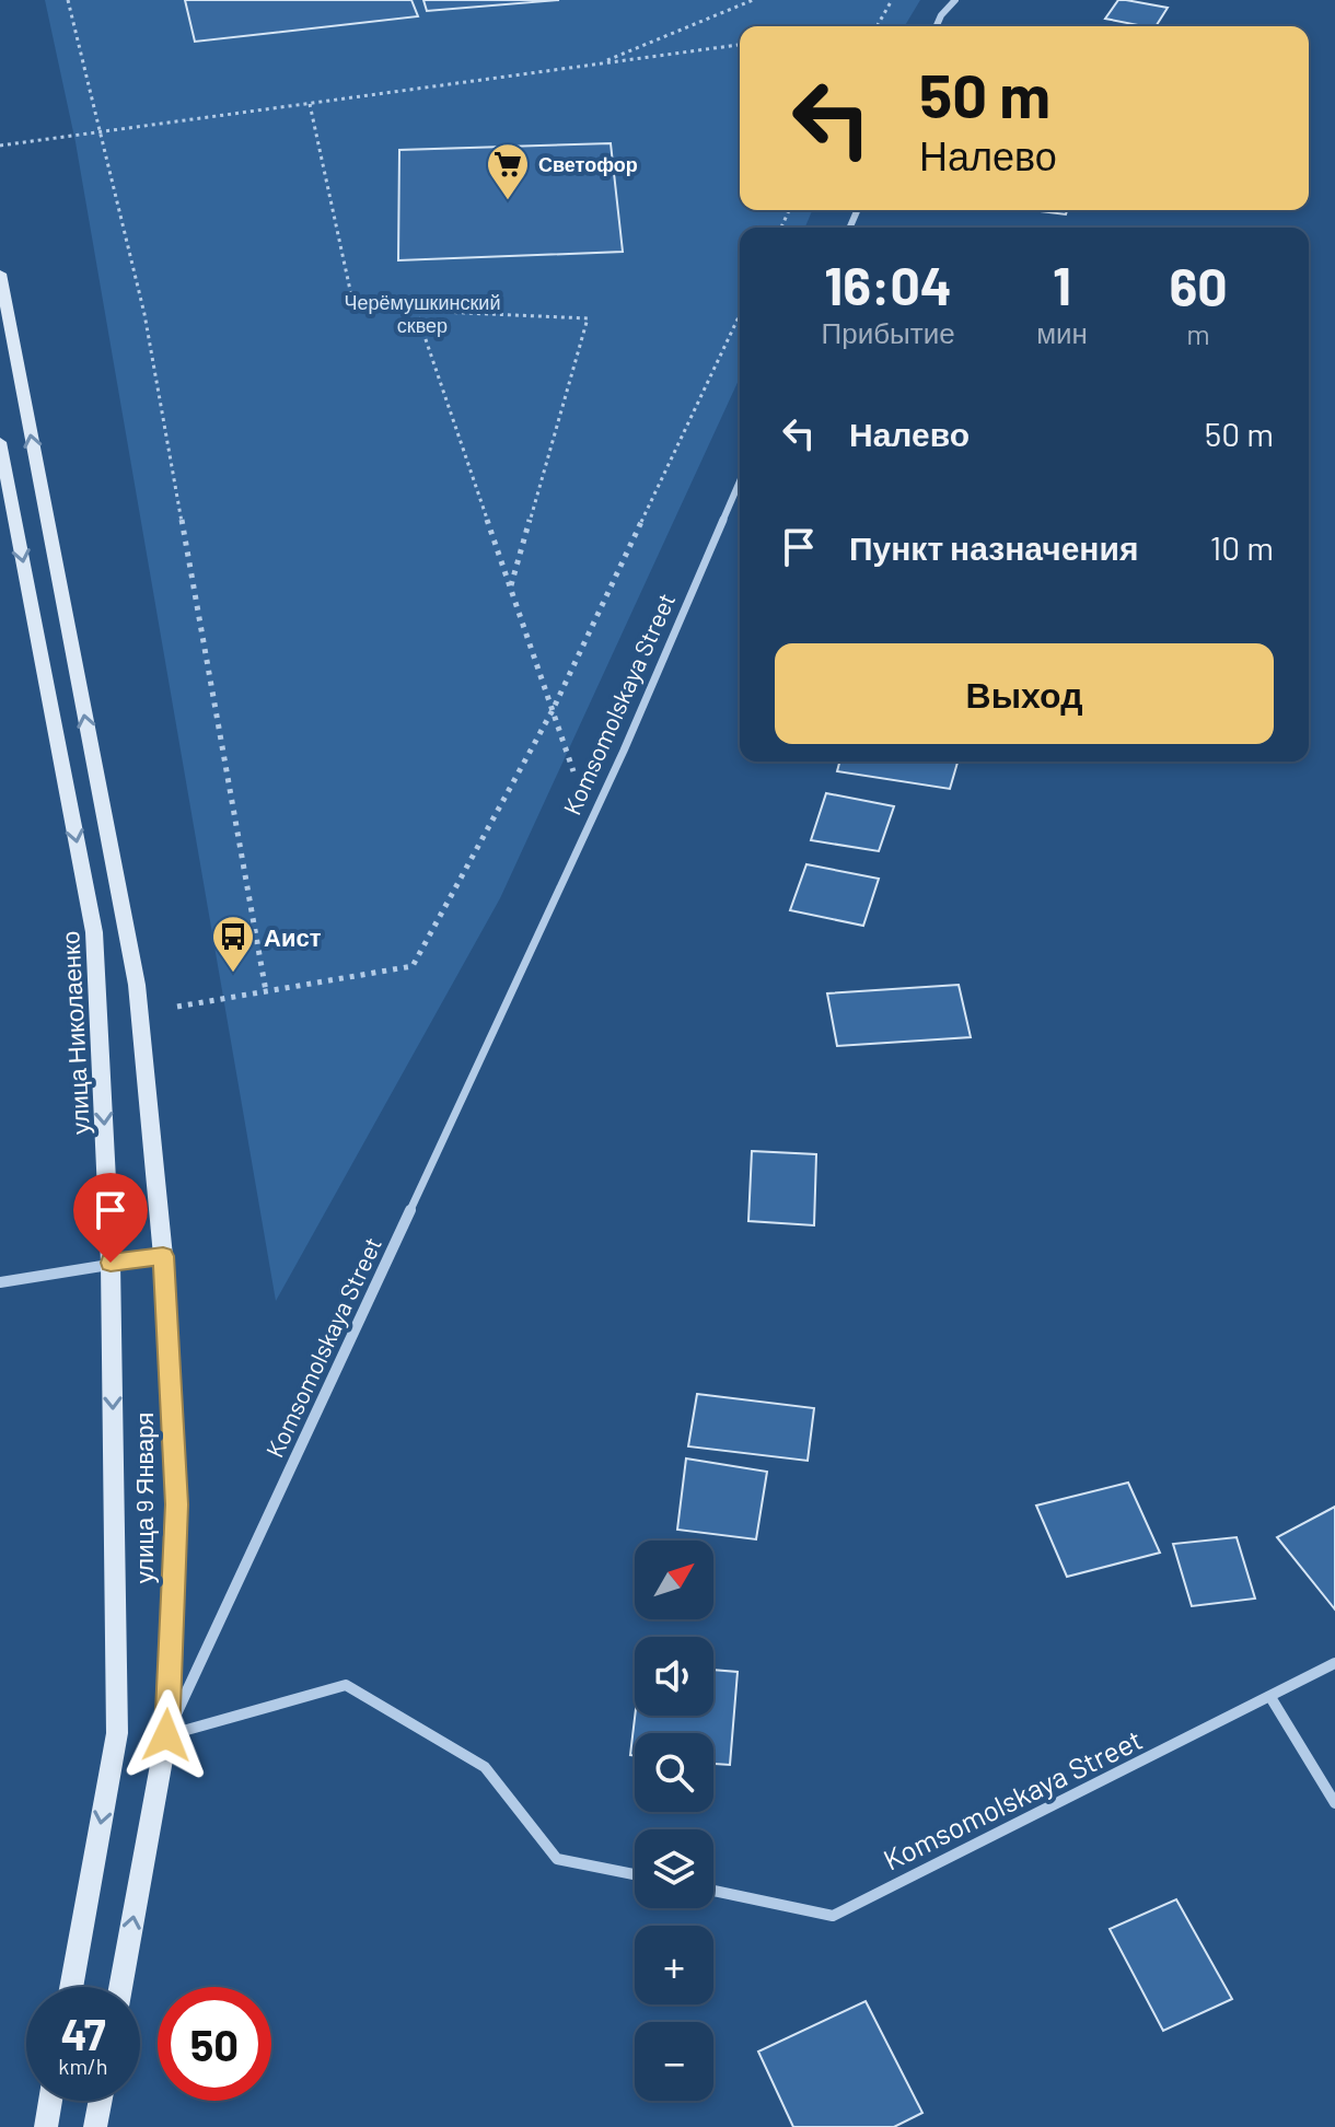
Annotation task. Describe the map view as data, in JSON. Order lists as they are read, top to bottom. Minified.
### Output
{"streets":{"main road":["улица Николаенко","улица 9 Января"],"street":["Komsomolskaya Street"]},"crossings":[["Komsomolskaya Street","улица 9 Января"]],"one_way":["улица Николаенко","улица 9 Января"],"parks":["Черёмушкинский сквер"],"places":{"supermarket":["Светофор"],"bus stop":["Аист"]},"north":"top right","page":{"turn":["50 m","Налево"],"eta":["16:04","Прибытие","1","мин","60","m"],"list":[{"name":"Налево","value":"50 m"},{"name":"Пункт назначения","value":"10 m"}],"buttons":"Выход","map_buttons":["+","−"],"speed":"47 km/h","limit":"50"}}
